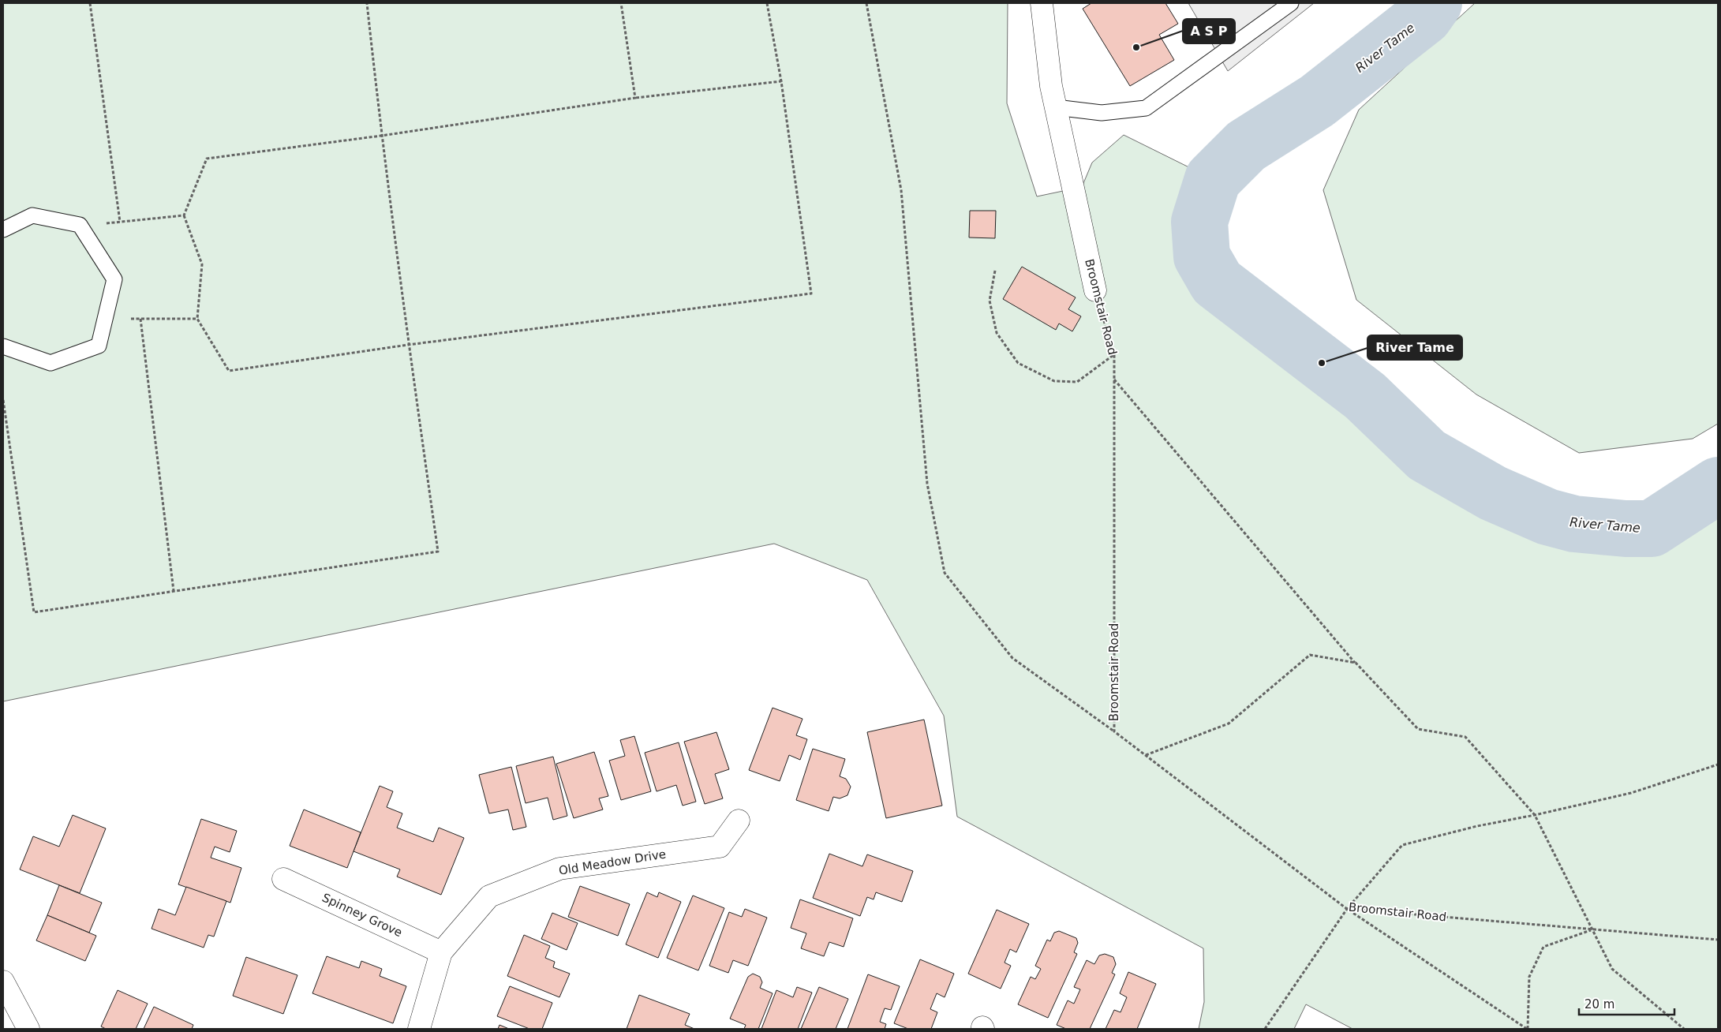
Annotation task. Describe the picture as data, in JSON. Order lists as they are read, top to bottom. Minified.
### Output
{"streets":{"street":["Broomstair Road","Old Meadow Drive","Spinney Grove"]},"crossings":[["Old Meadow Drive","Spinney Grove"]],"water":["River Tame"],"places":["A S P","River Tame"],"scale_bar":"20 m"}
